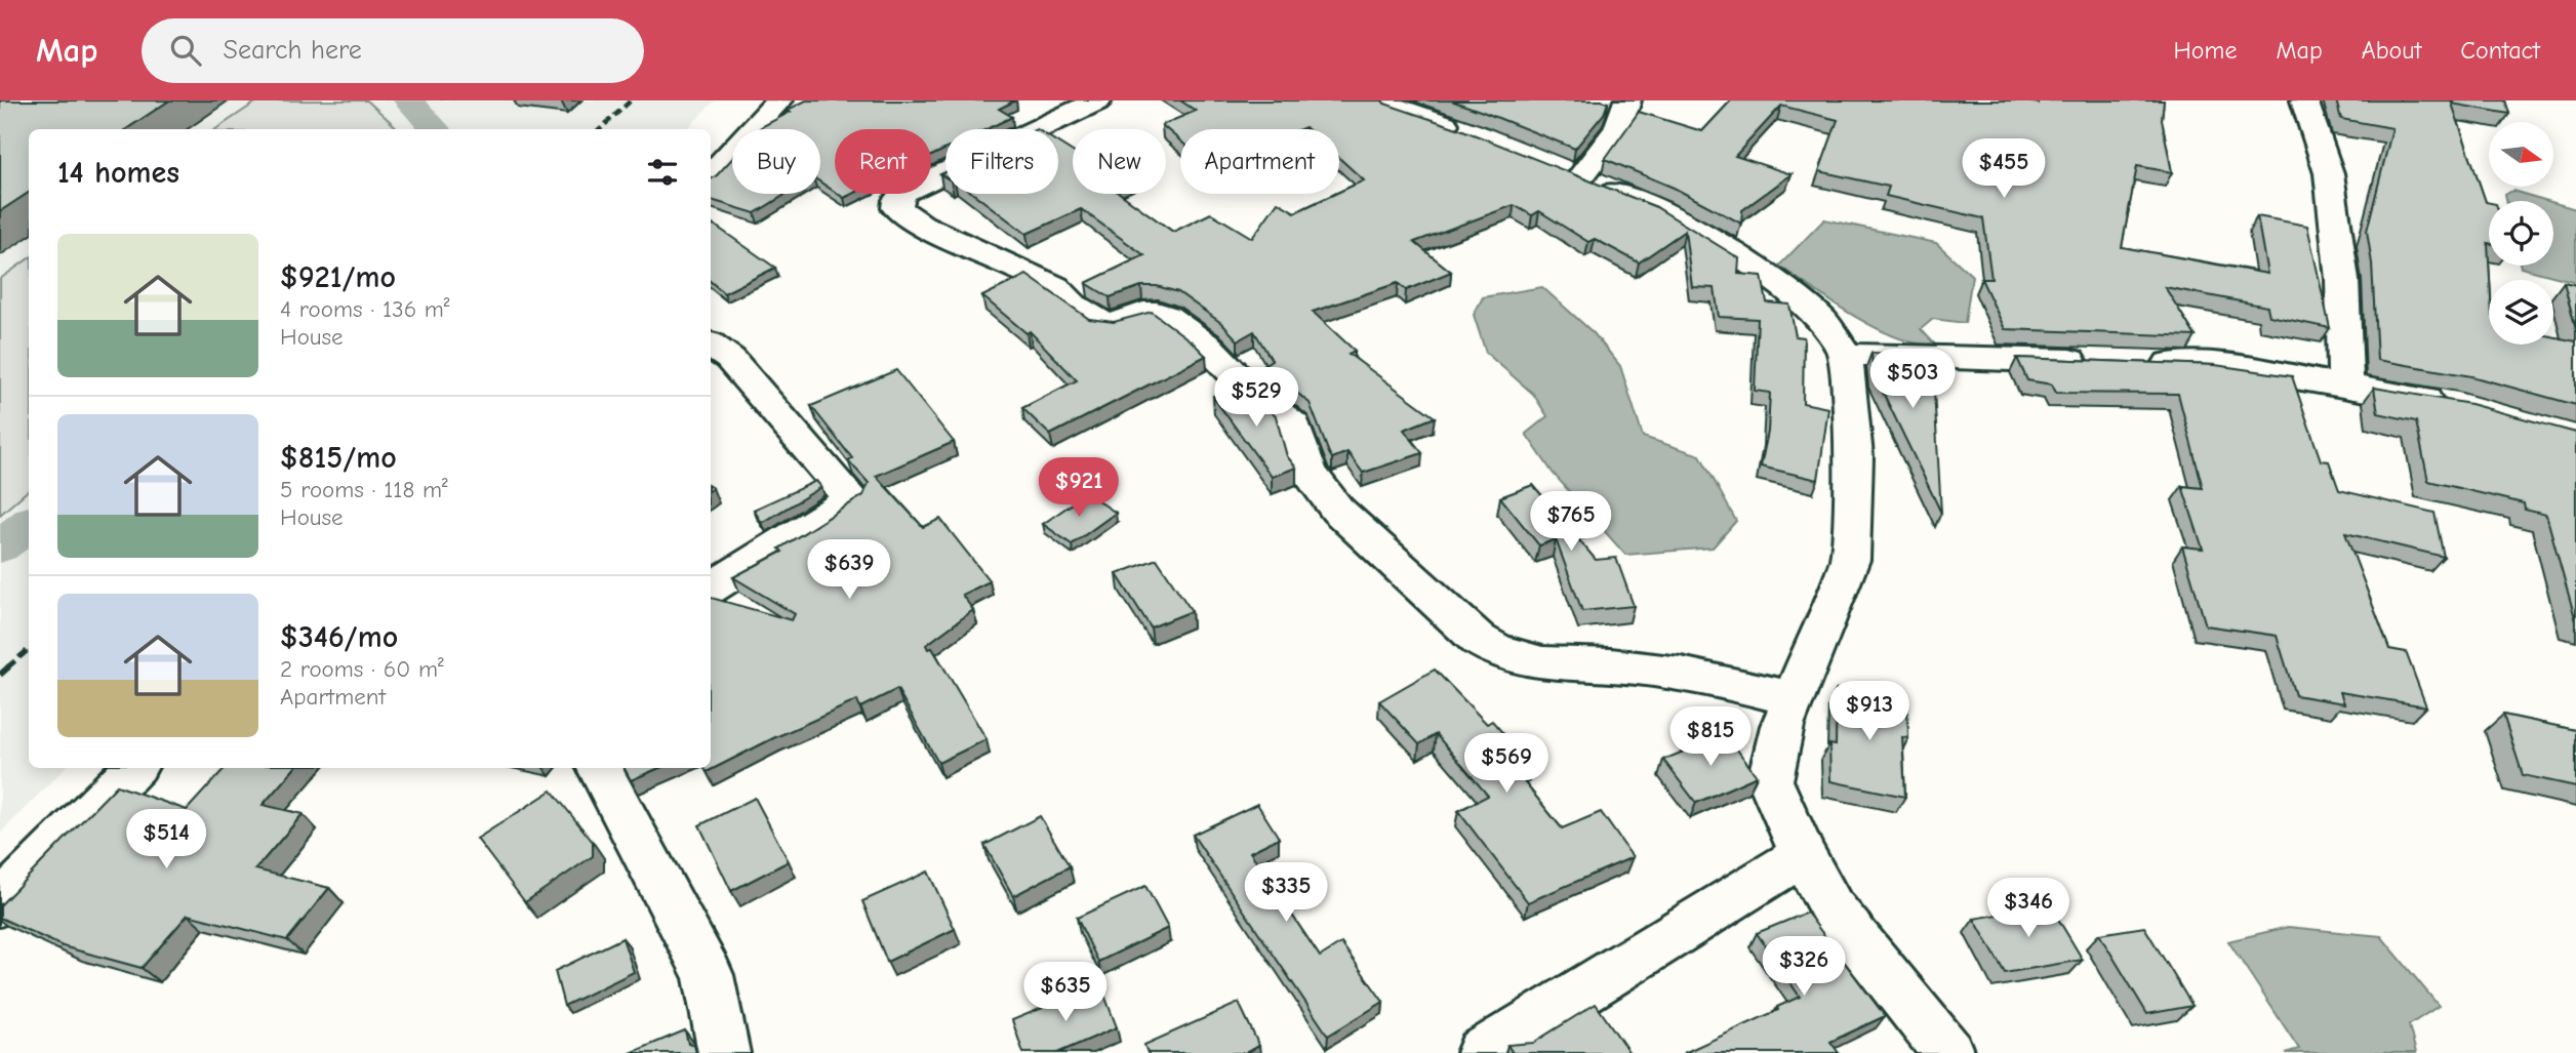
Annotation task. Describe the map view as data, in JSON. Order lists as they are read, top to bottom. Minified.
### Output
{"north":"right","page":{"header":"Map","search":"Search here","nav":["Home","Map","About","Contact"],"chip":["Buy","Rent","Filters","New","Apartment"],"heading":"14 homes","price":["$455","$503","$529","$921","$765","$639","$913","$815","$569","$514","$335","$346","$326","$635"],"list":[{"name":"$921/mo","note":"4 rooms · 136 m² · House"},{"name":"$815/mo","note":"5 rooms · 118 m² · House"},{"name":"$346/mo","note":"2 rooms · 60 m² · Apartment"}]}}
